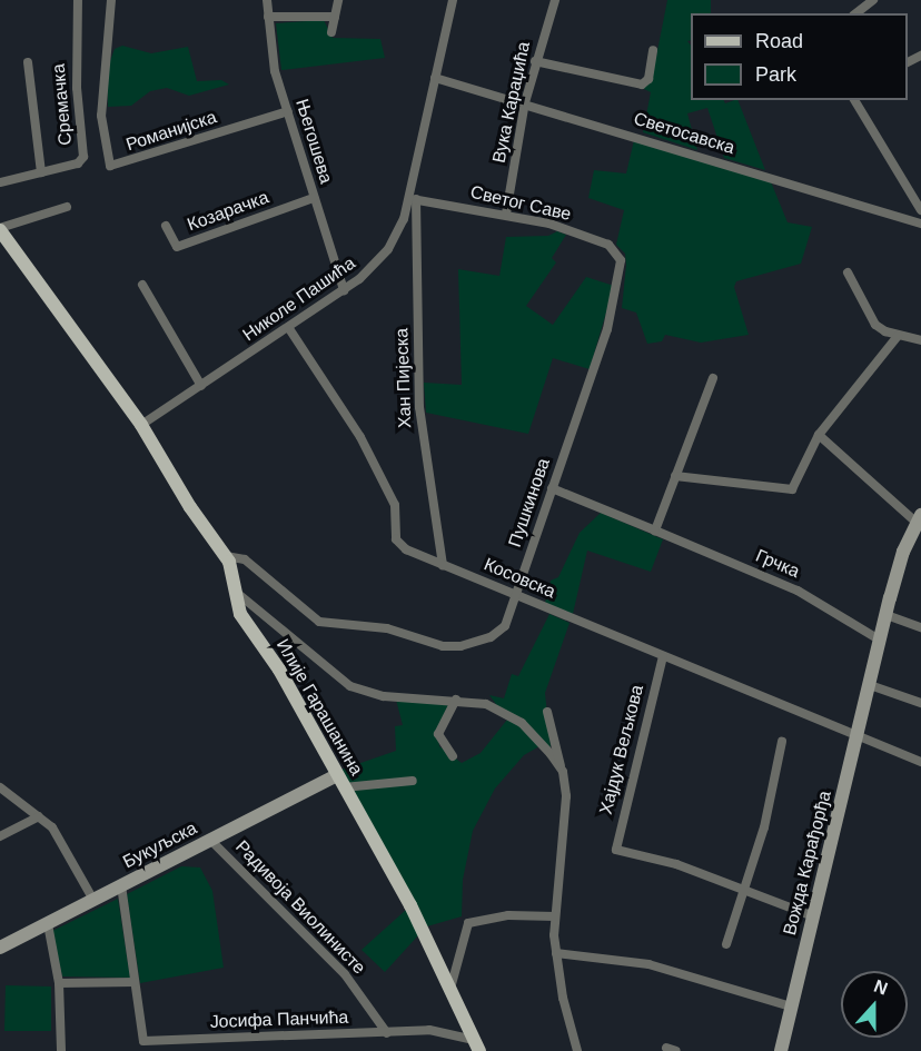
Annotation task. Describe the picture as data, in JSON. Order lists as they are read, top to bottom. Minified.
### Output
{"streets":{"main road":["Илије Гарашанина","Букуљска","Вожда Карађорђа"],"street":["Вука Караџића","Сремачка","Романијска","Светосавска","Његошева","Светог Саве","Козарачка","Николе Пашића","Хан Пијеска","Пушкинова","Грчка","Косовска","Хајдук Вељкова","Радивоја Виолинисте","Јосифа Панчића"]},"crossings":[["Вука Караџића","Светосавска"],["Вука Караџића","Светог Саве"],["Романијска","Његошева"],["Светосавска","Николе Пашића"],["Његошева","Козарачка"],["Његошева","Николе Пашића"],["Светог Саве","Николе Пашића"],["Светог Саве","Хан Пијеска"],["Светог Саве","Пушкинова"],["Николе Пашића","Хан Пијеска"],["Николе Пашића","Косовска"],["Николе Пашића","Илије Гарашанина"],["Хан Пијеска","Косовска"],["Пушкинова","Грчка"],["Пушкинова","Косовска"],["Пушкинова","Илије Гарашанина"],["Грчка","Вожда Карађорђа"],["Косовска","Хајдук Вељкова"],["Косовска","Вожда Карађорђа"],["Илије Гарашанина","Букуљска"],["Илије Гарашанина","Јосифа Панчића"],["Букуљска","Радивоја Виолинисте"],["Радивоја Виолинисте","Јосифа Панчића"]],"legend":["Road","Park"],"north":"top"}
